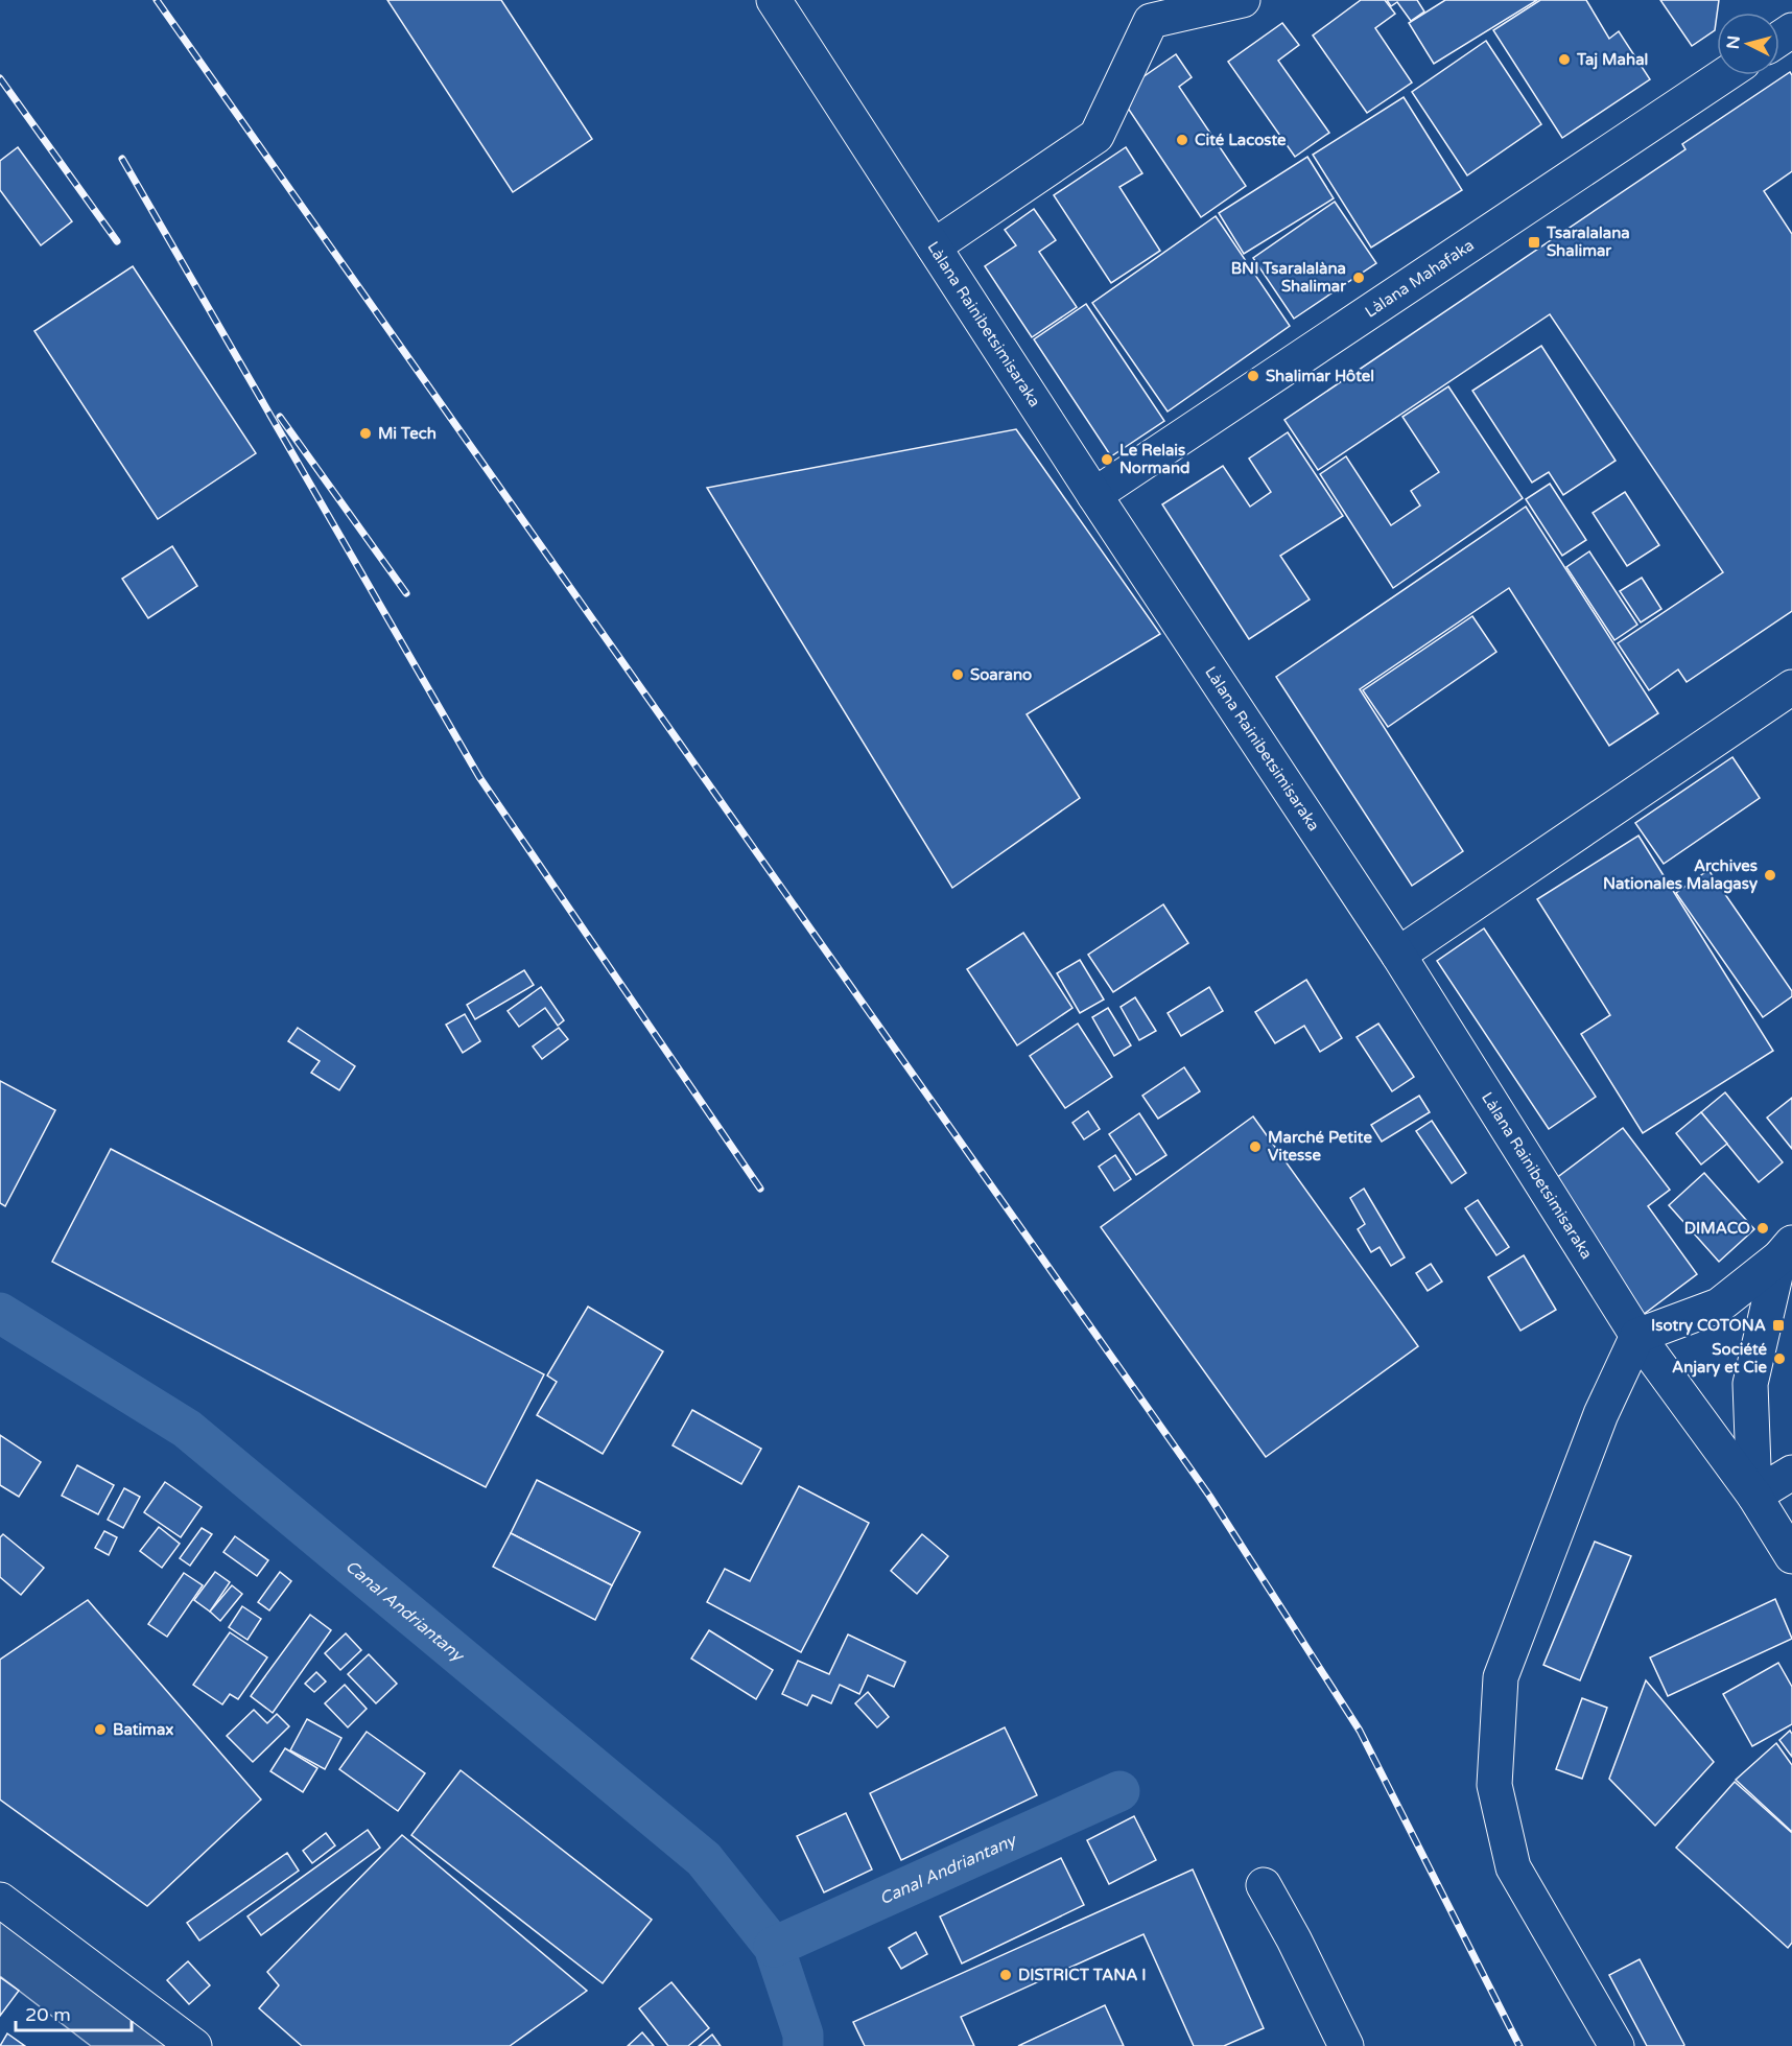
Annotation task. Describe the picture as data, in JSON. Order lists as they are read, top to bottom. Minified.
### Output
{"streets":{"street":["Làlana Mahafaka","Làlana Rainibetsimisaraka"]},"crossings":[["Làlana Mahafaka","Làlana Rainibetsimisaraka"]],"water":["Canal Andriantany"],"places":{"other":["Taj Mahal","Cité Lacoste","BNI Tsaralalàna Shalimar","Shalimar Hôtel","Mi Tech","Le Relais Normand","Soarano","Archives Nationales Malagasy","Marché Petite Vitesse","DIMACO","Société Anjary et Cie","Batimax","DISTRICT TANA I"],"transit":["Tsaralalana Shalimar","Isotry COTONA"]},"scale_bar":"20 m","north":"left"}
